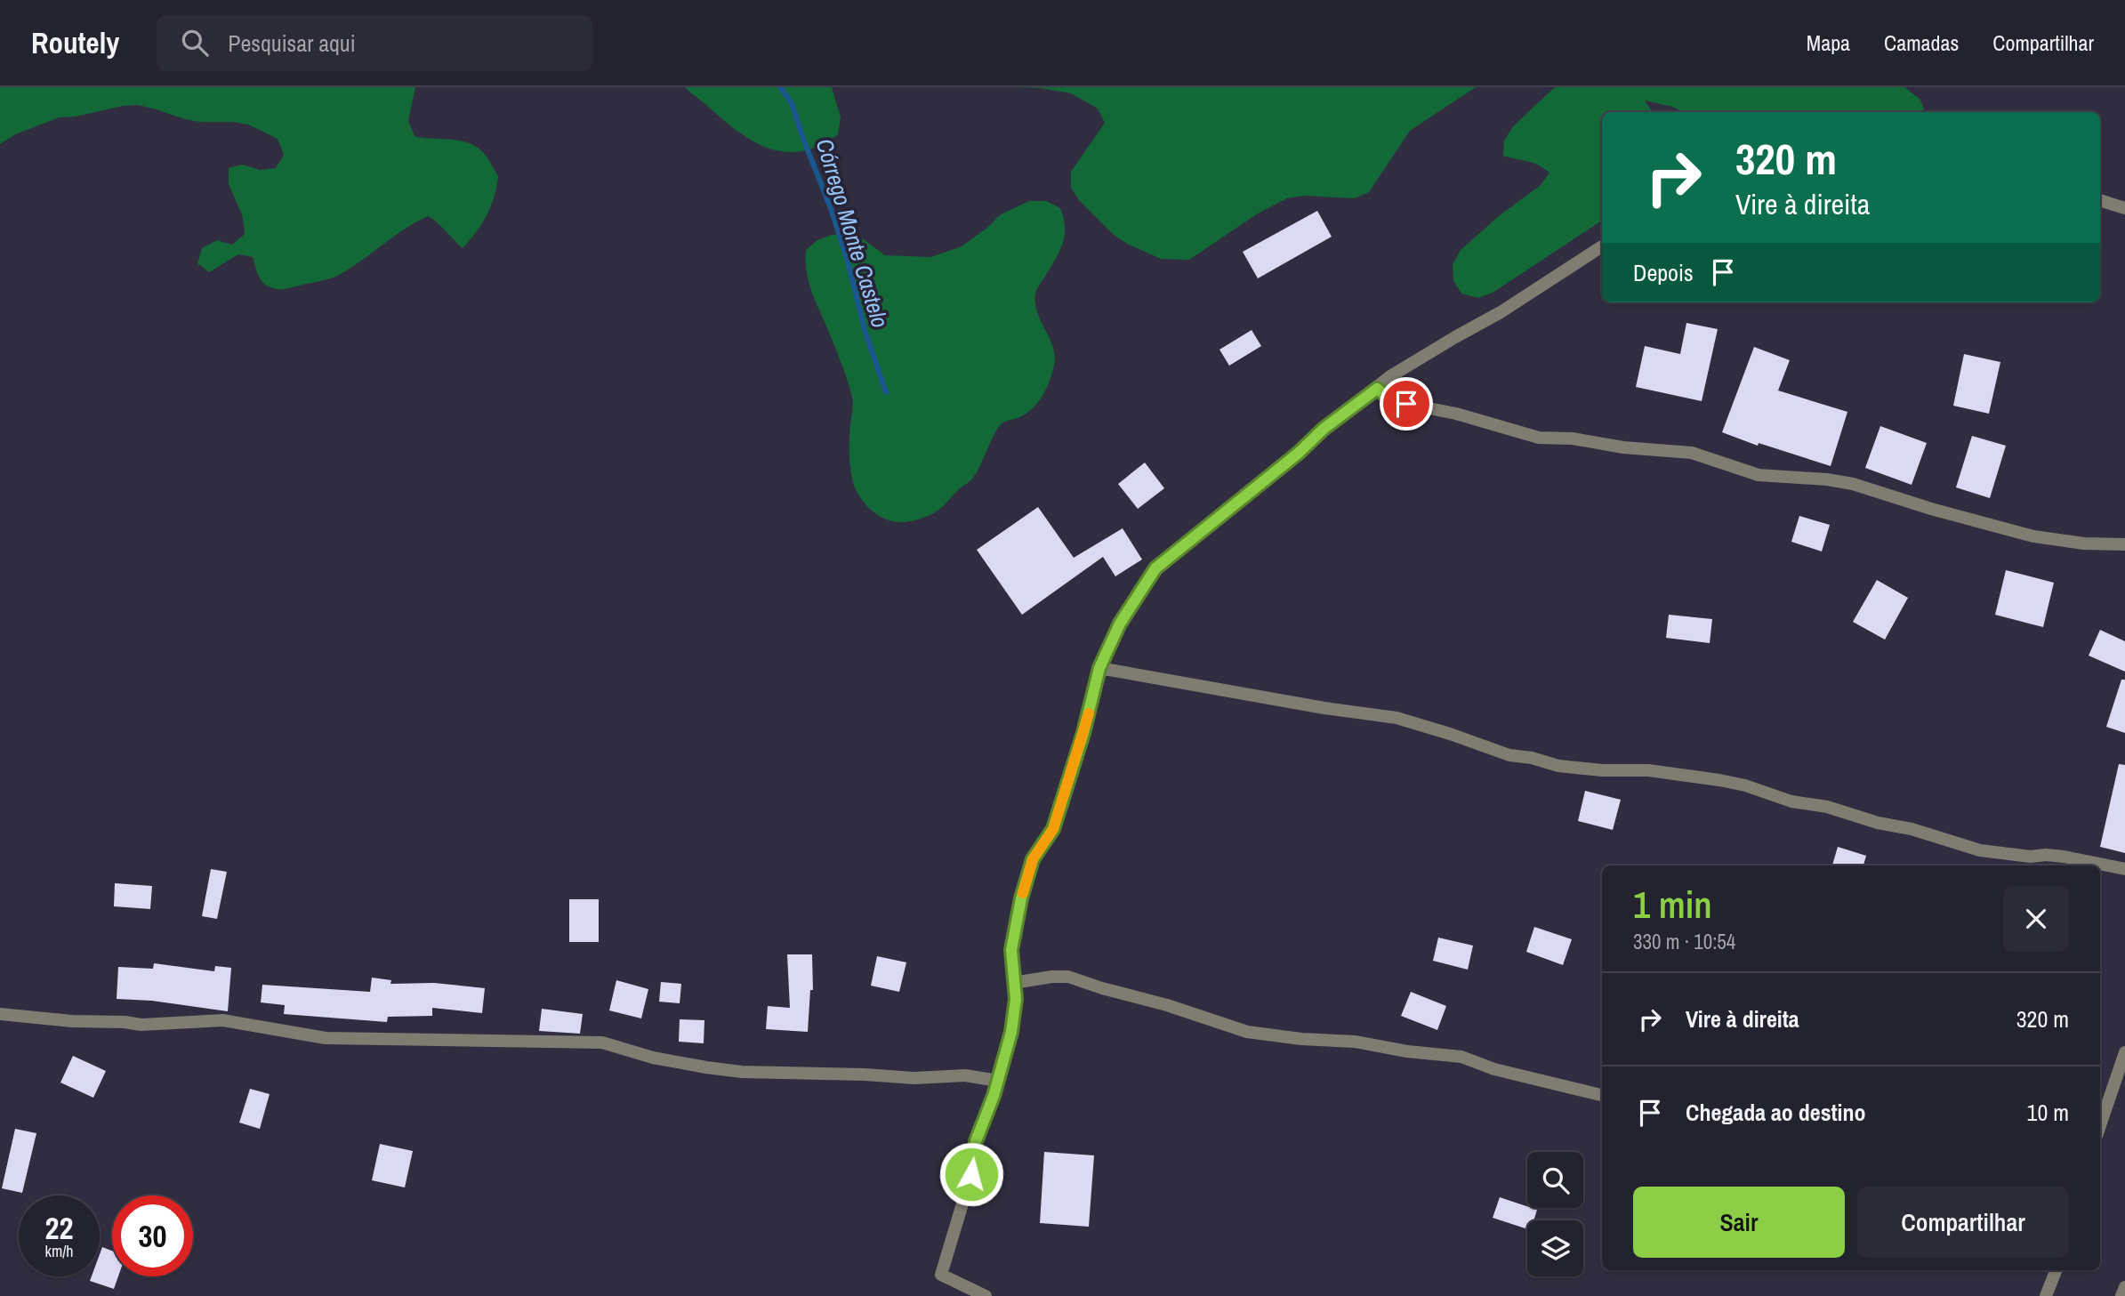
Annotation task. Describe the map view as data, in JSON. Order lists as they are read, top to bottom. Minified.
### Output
{"water":["Córrego Monte Castelo"],"page":{"header":"Routely","search":"Pesquisar aqui","nav":["Mapa","Camadas","Compartilhar"],"turn":["320 m","Vire à direita"],"then":"Depois","heading":["1 min","330 m · 10:54"],"list":[{"name":"Vire à direita","value":"320 m"},{"name":"Chegada ao destino","value":"10 m"}],"buttons":["Sair","Compartilhar"],"speed":"22 km/h","limit":"30"}}
